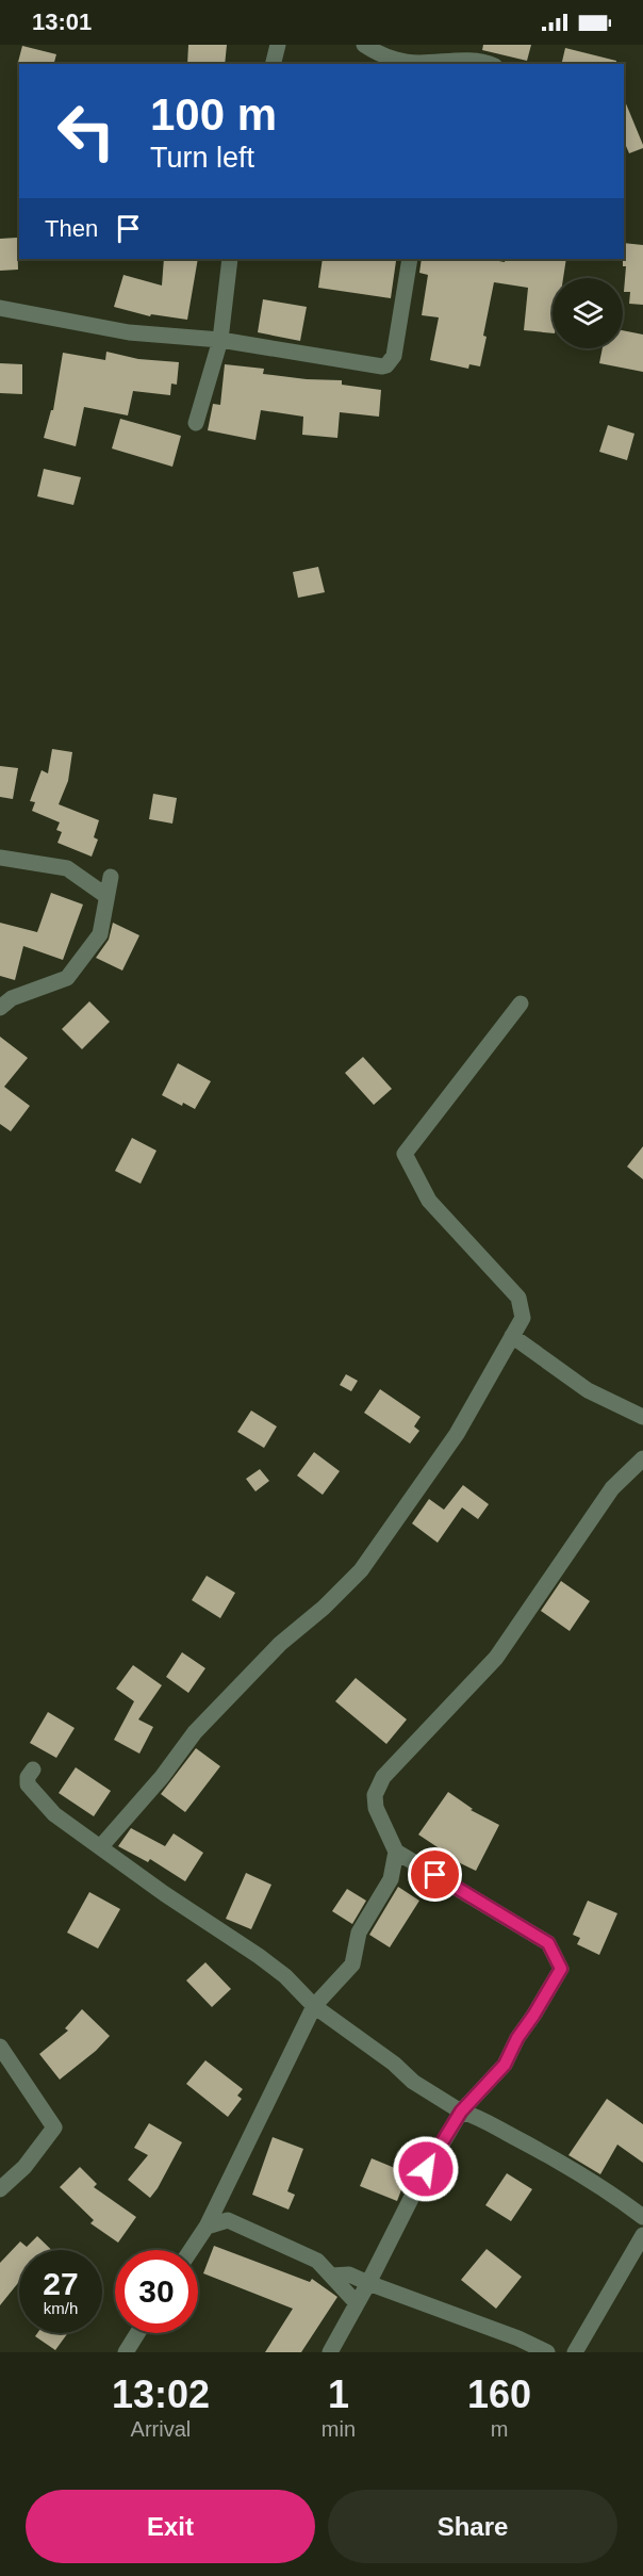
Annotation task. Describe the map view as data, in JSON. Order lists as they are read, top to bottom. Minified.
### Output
{"page":{"status":"13:01","turn":["100 m","Turn left"],"then":"Then","speed":"27 km/h","limit":"30","eta":["13:02","Arrival","1","min","160","m"],"buttons":["Exit","Share"]}}
